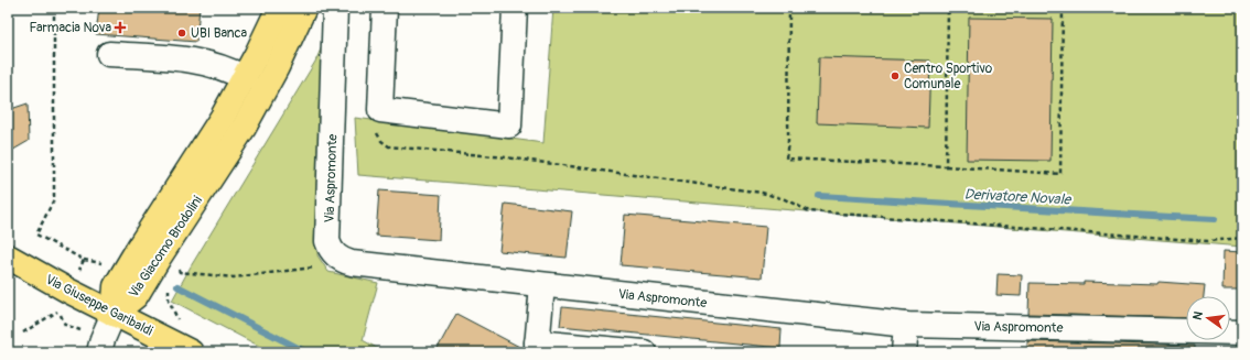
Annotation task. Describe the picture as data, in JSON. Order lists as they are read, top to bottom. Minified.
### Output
{"streets":{"main road":["Via Giacomo Brodolini","Via Giuseppe Garibaldi"],"street":["Via Aspromonte"]},"crossings":[["Via Giacomo Brodolini","Via Giuseppe Garibaldi"]],"water":["Derivatore Novale"],"places":{"health":["Farmacia Nova"],"other":["UBI Banca","Centro Sportivo Comunale"]},"north":"left"}
